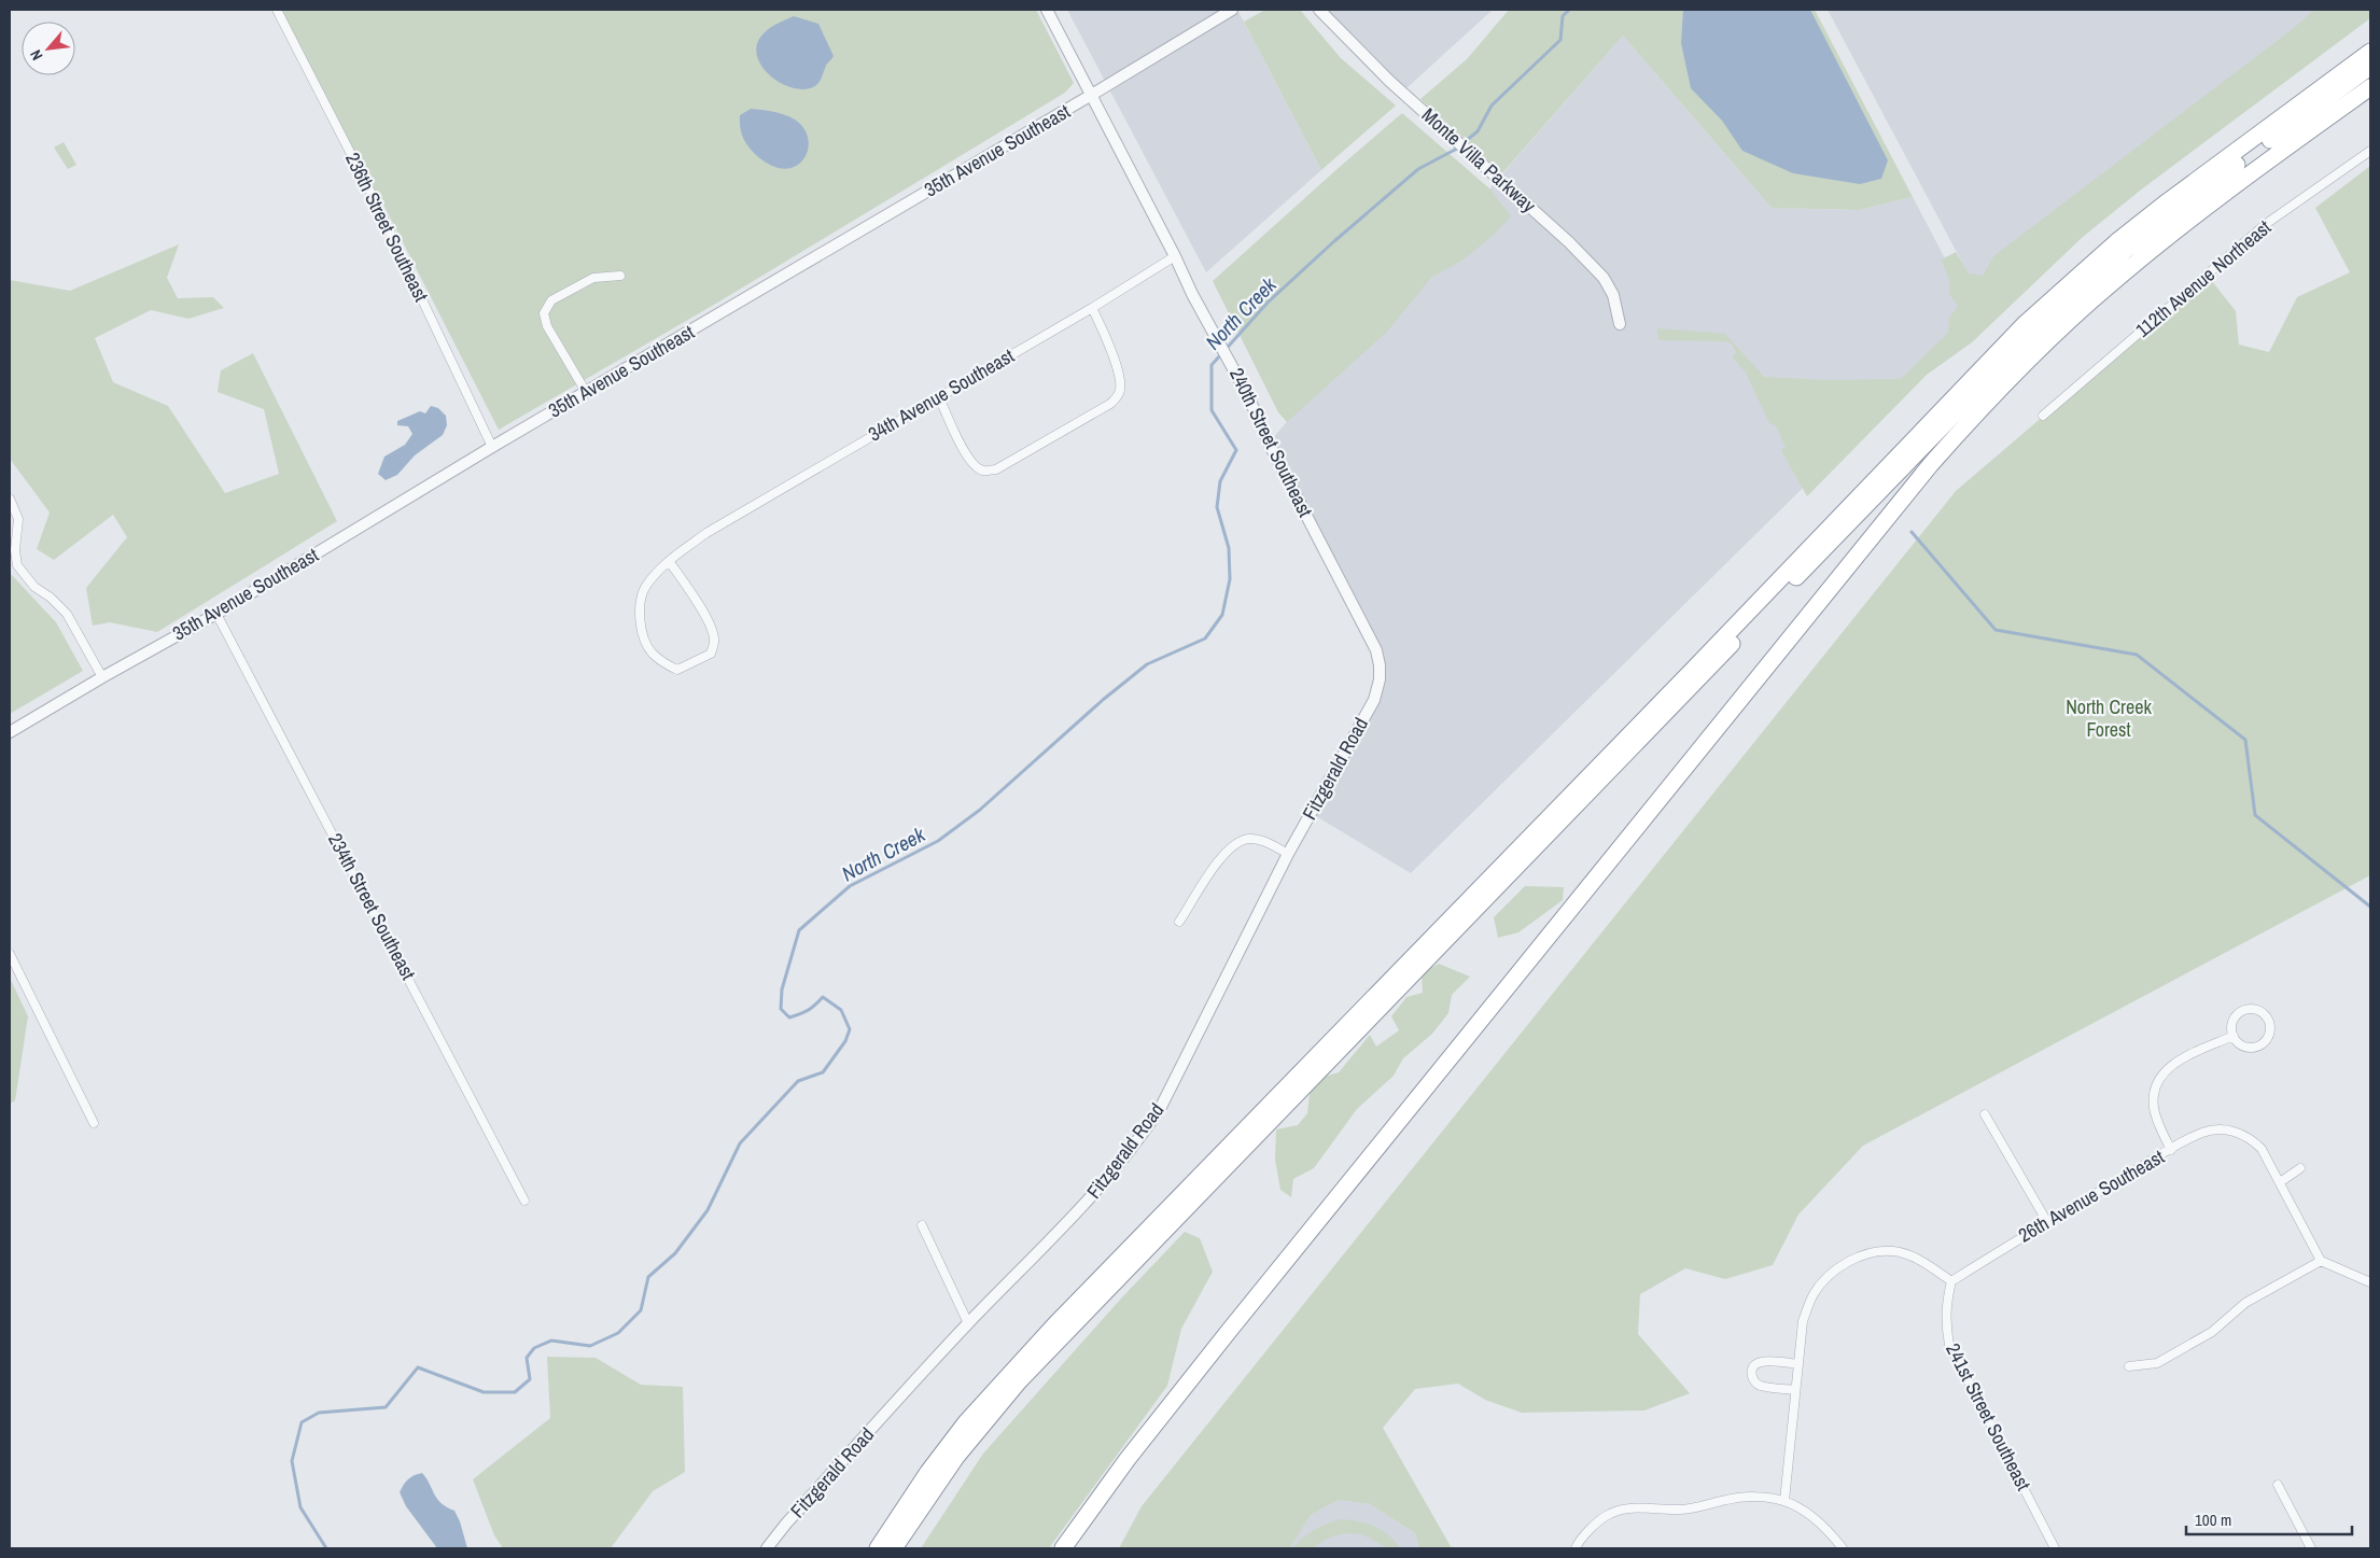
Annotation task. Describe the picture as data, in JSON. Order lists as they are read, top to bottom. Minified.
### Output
{"streets":{"street":["35th Avenue Southeast","Monte Villa Parkway","236th Street Southeast","112th Avenue Northeast","34th Avenue Southeast","240th Street Southeast","Fitzgerald Road","234th Street Southeast","26th Avenue Southeast","241st Street Southeast"]},"crossings":[["35th Avenue Southeast","236th Street Southeast"],["35th Avenue Southeast","240th Street Southeast"],["35th Avenue Southeast","234th Street Southeast"],["34th Avenue Southeast","240th Street Southeast"],["240th Street Southeast","Fitzgerald Road"],["26th Avenue Southeast","241st Street Southeast"]],"water":["North Creek"],"parks":["North Creek Forest"],"scale_bar":"100 m","north":"bottom left"}
